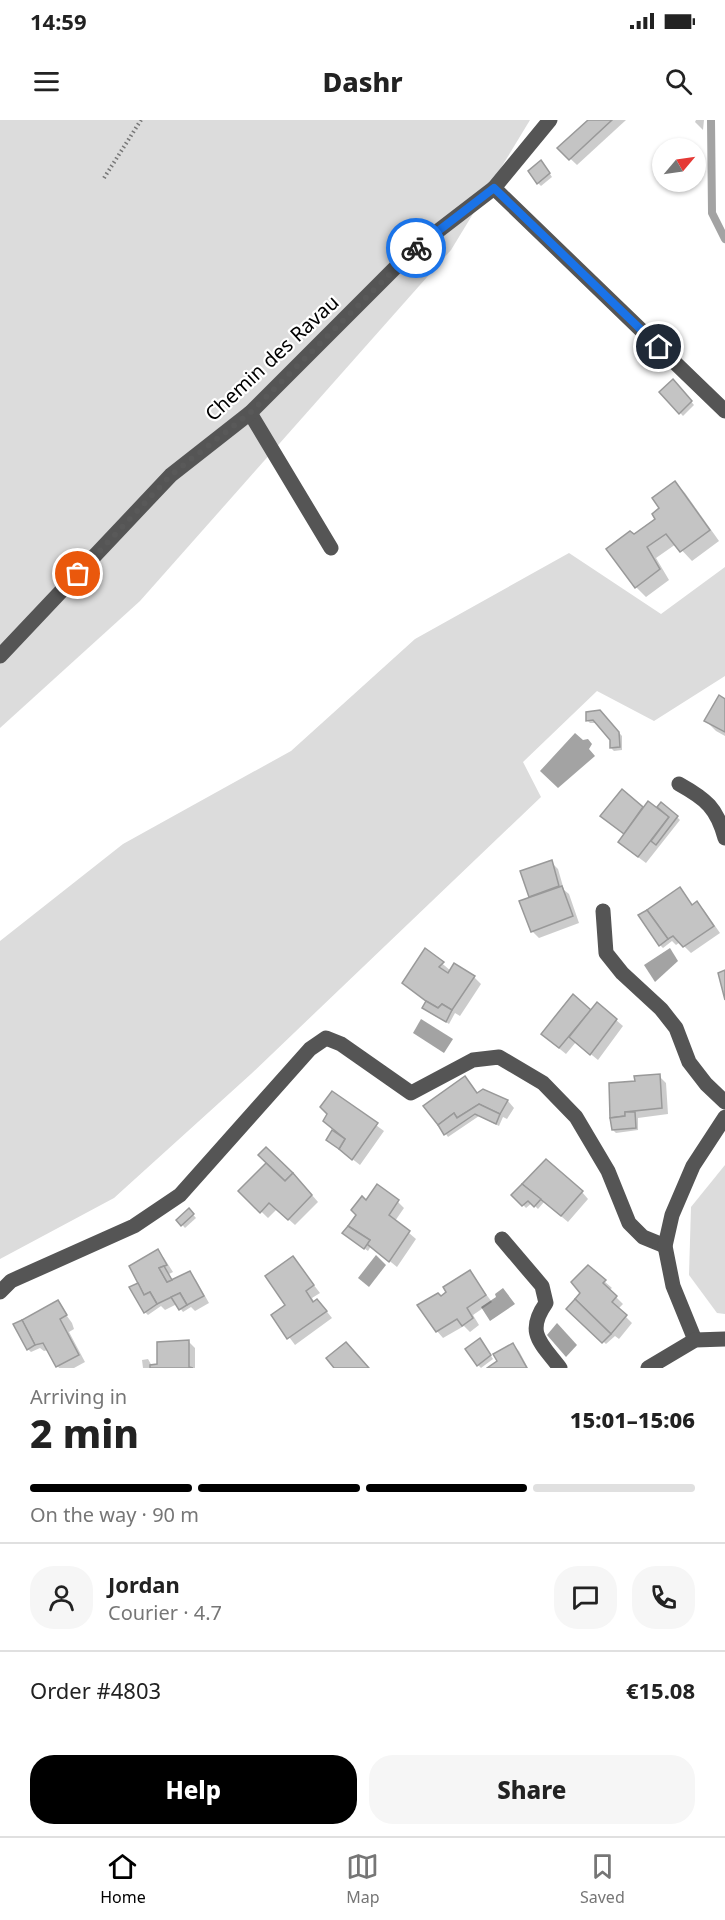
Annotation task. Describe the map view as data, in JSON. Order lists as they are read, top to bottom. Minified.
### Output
{"streets":{"street":["Chemin des Ravau"]},"north":"top right","page":{"status":"14:59","header":"Dashr","heading":["2 min","Arriving in","15:01–15:06"],"panel":["Jordan","Courier · 4.7","Order #4803","€15.08"],"bar":"On the way · 90 m","buttons":["Help","Share"],"tabs":["Home","Map","Saved"]}}
